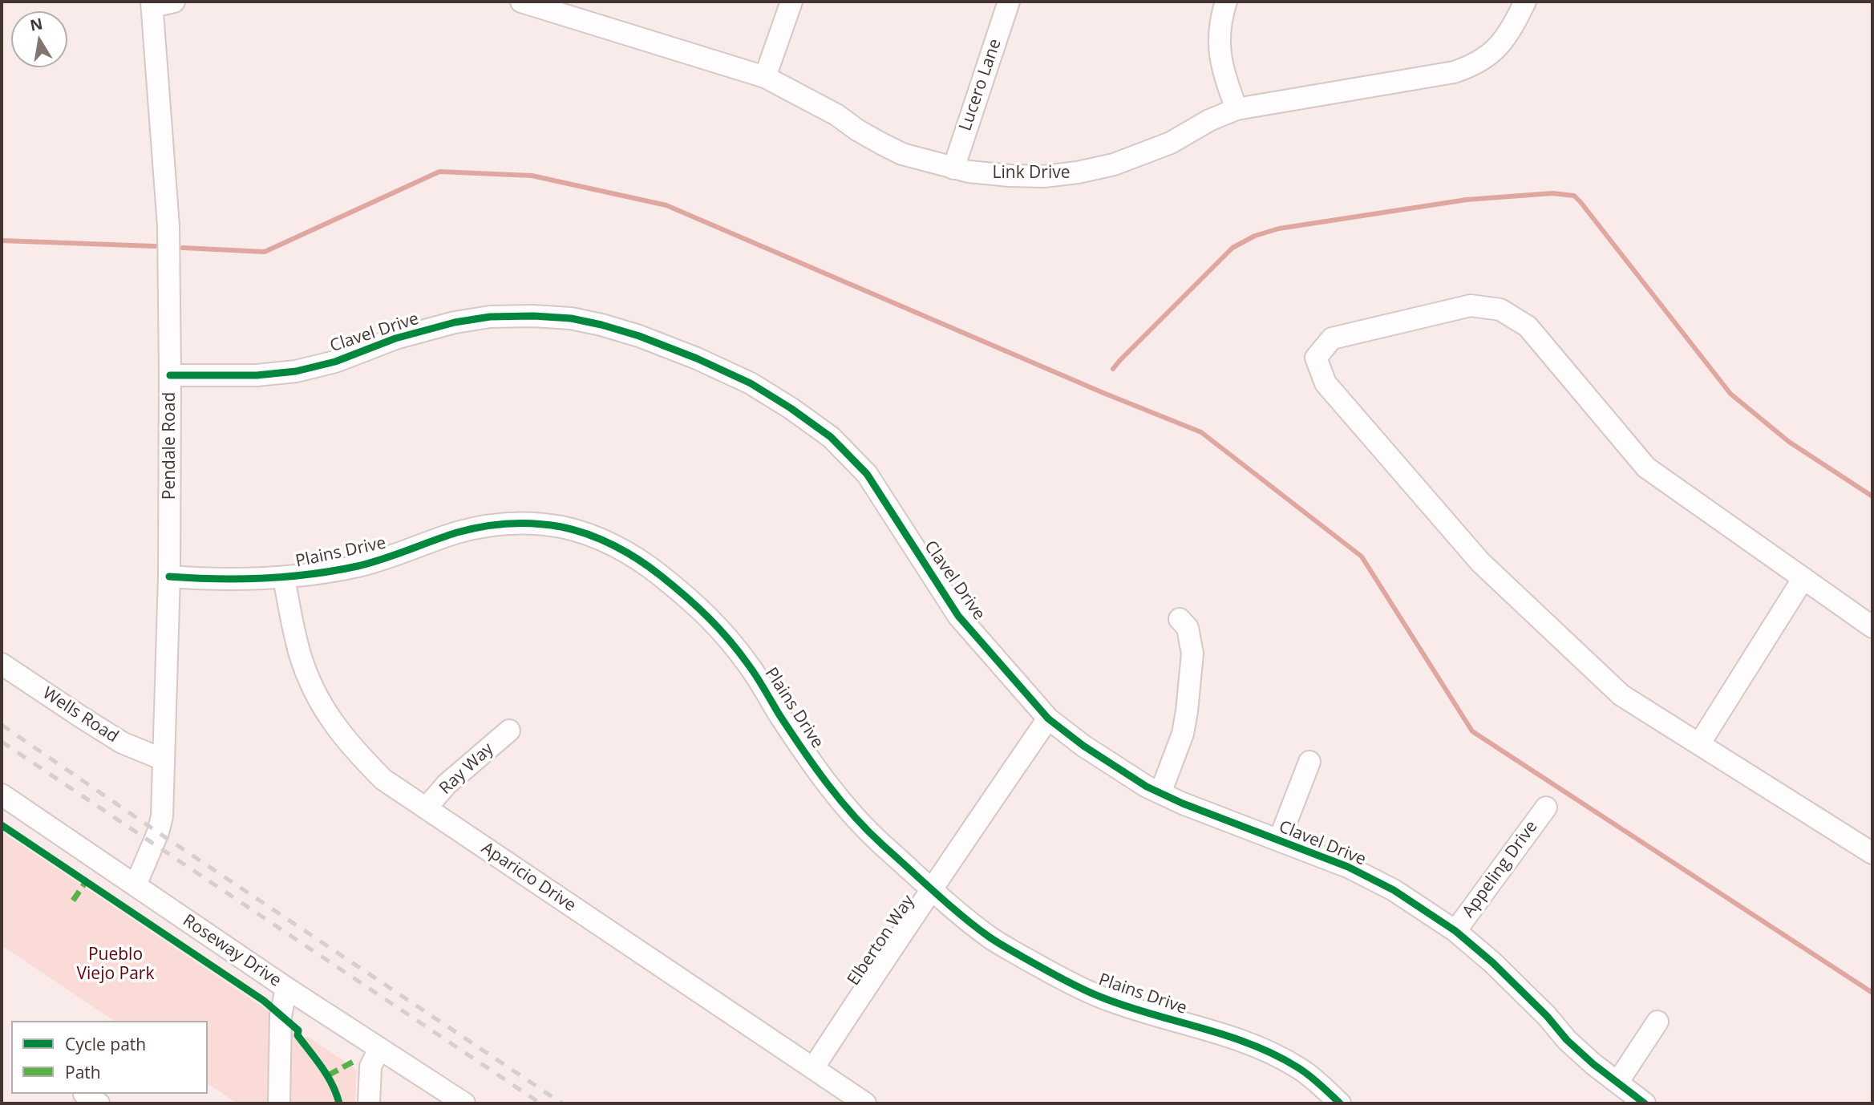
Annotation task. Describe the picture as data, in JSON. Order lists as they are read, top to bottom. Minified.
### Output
{"streets":{"street":["Lucero Lane","Link Drive","Clavel Drive","Pendale Road","Plains Drive","Wells Road","Ray Way","Appeling Drive","Aparicio Drive","Elberton Way","Roseway Drive"]},"crossings":[["Lucero Lane","Link Drive"],["Clavel Drive","Pendale Road"],["Clavel Drive","Appeling Drive"],["Clavel Drive","Elberton Way"],["Pendale Road","Plains Drive"],["Pendale Road","Wells Road"],["Pendale Road","Roseway Drive"],["Plains Drive","Aparicio Drive"],["Plains Drive","Elberton Way"],["Ray Way","Aparicio Drive"],["Aparicio Drive","Elberton Way"]],"parks":["Pueblo Viejo Park"],"legend":["Cycle path","Path"],"north":"top"}
